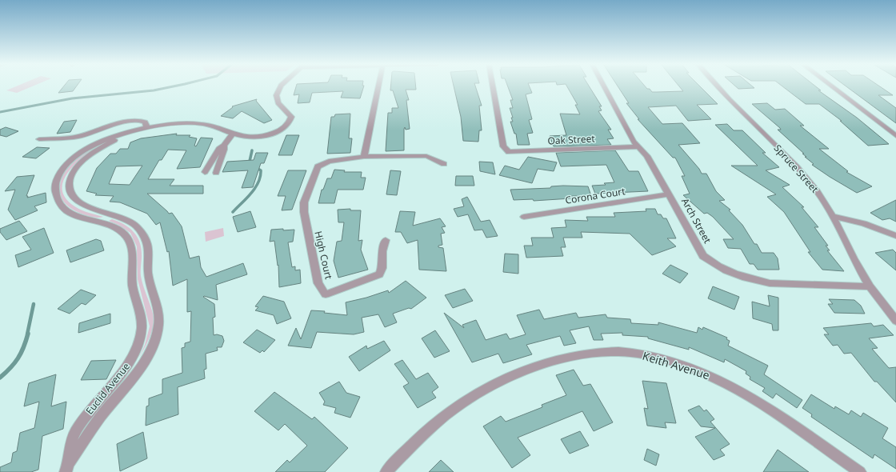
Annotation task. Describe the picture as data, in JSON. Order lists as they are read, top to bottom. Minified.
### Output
{"streets":{"street":["Oak Street","Spruce Street","Corona Court","Arch Street","High Court","Keith Avenue","Euclid Avenue"]},"crossings":[["Oak Street","Arch Street"],["Spruce Street","Arch Street"],["Corona Court","Arch Street"]]}
